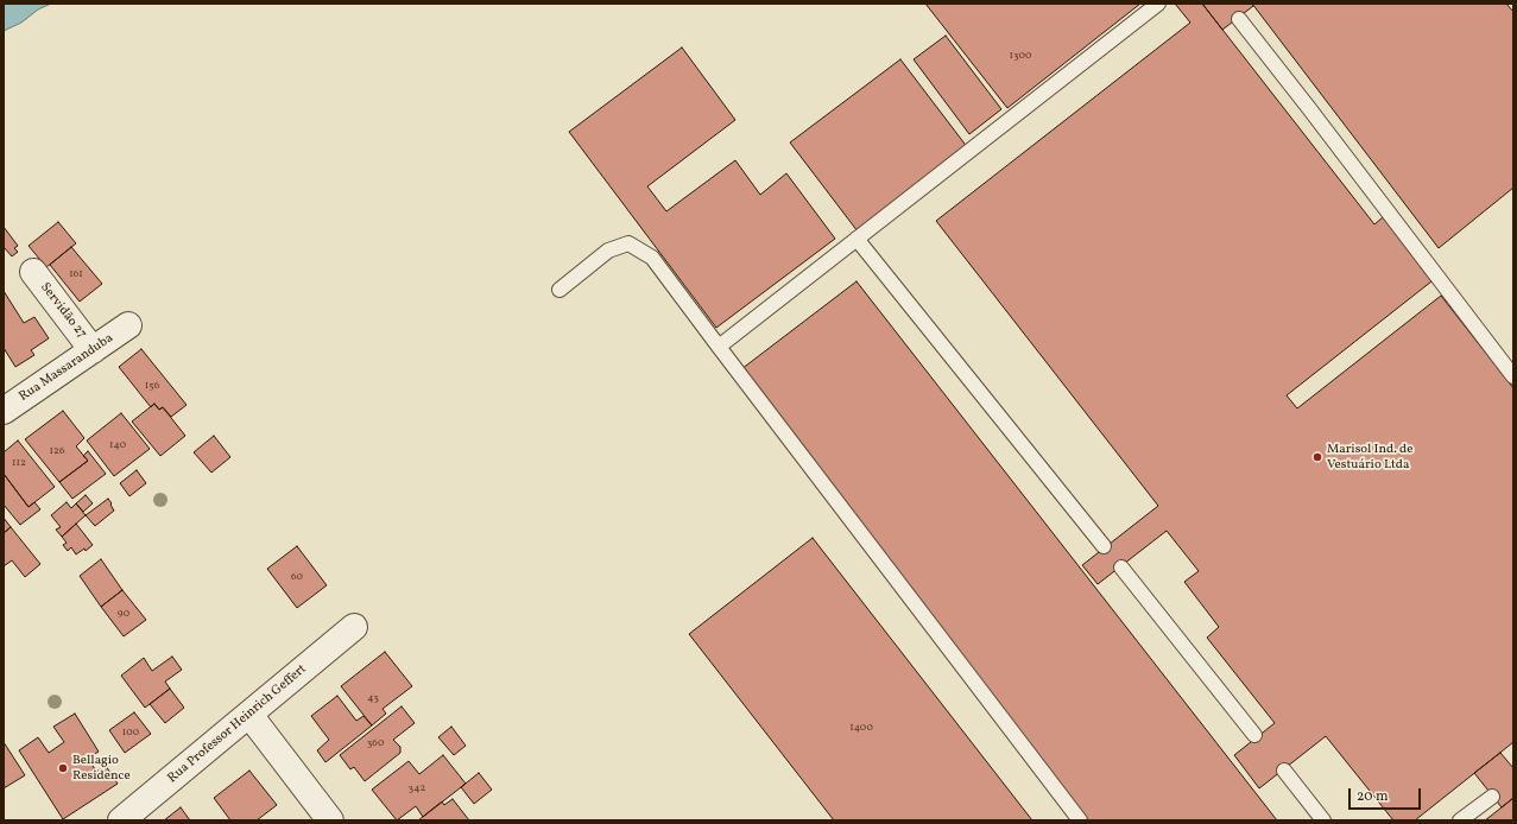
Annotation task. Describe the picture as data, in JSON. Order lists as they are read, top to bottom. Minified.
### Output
{"streets":{"street":["Servidão 27","Rua Massaranduba","Rua Professor Heinrich Geffert"]},"crossings":[["Servidão 27","Rua Massaranduba"]],"places":["Marisol Ind. de Vestuário Ltda","Bellagio Residence"],"house_numbers":["1300","161","156","140","126","112","60","90","43","1400","100","360","342"],"scale_bar":"20 m"}
